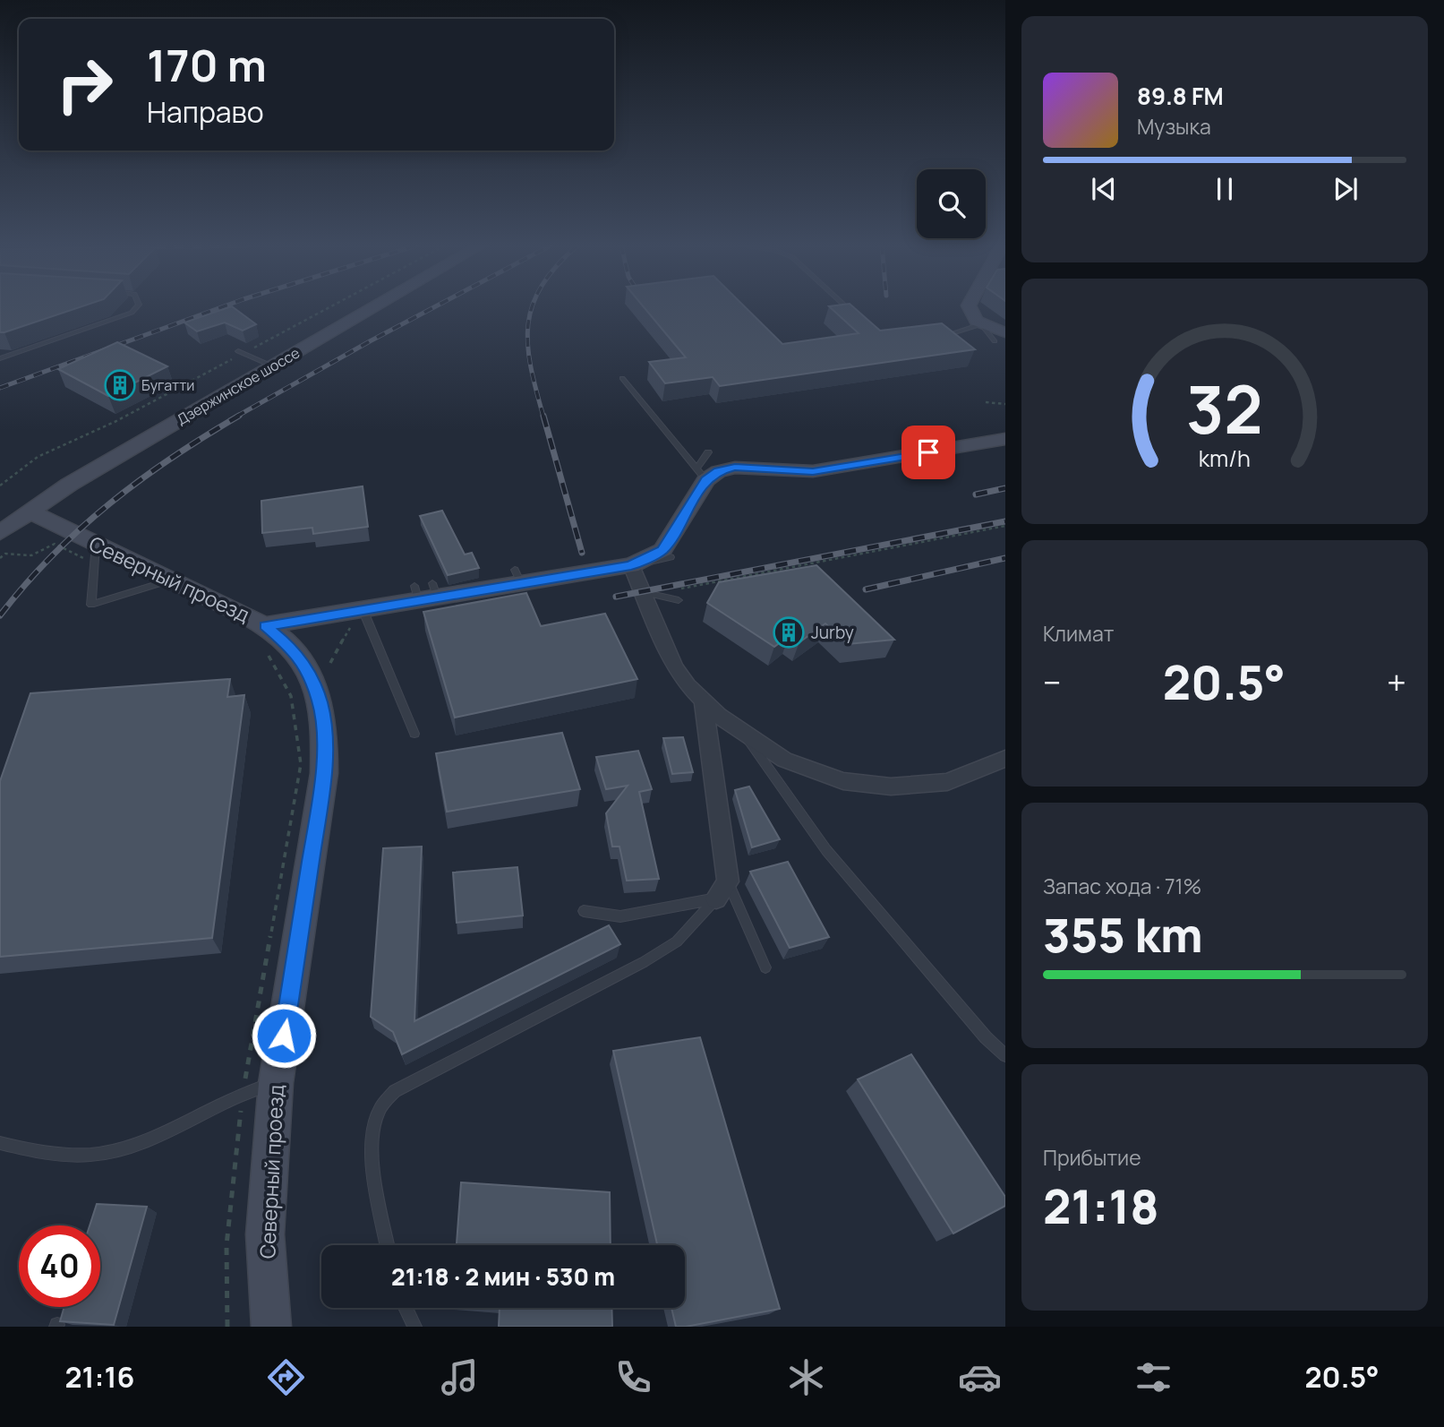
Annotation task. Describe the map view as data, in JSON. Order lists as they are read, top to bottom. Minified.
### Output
{"streets":{"street":["Дзержинское шоссе","Северный проезд"]},"crossings":[["Дзержинское шоссе","Северный проезд"]],"places":{"building":["Бугатти","Jurby"]},"page":{"turn":["170 m","Направо"],"song":["89.8 FM","Музыка"],"tile":["Климат",["Запас хода · 71%","355 km"],["Прибытие","21:18"]],"heat":["−","20.5°","+"],"limit":"40","trip":"21:18 · 2 мин · 530 m","tabs":["21:16","20.5°"],"gauge":["32","km/h"]}}
